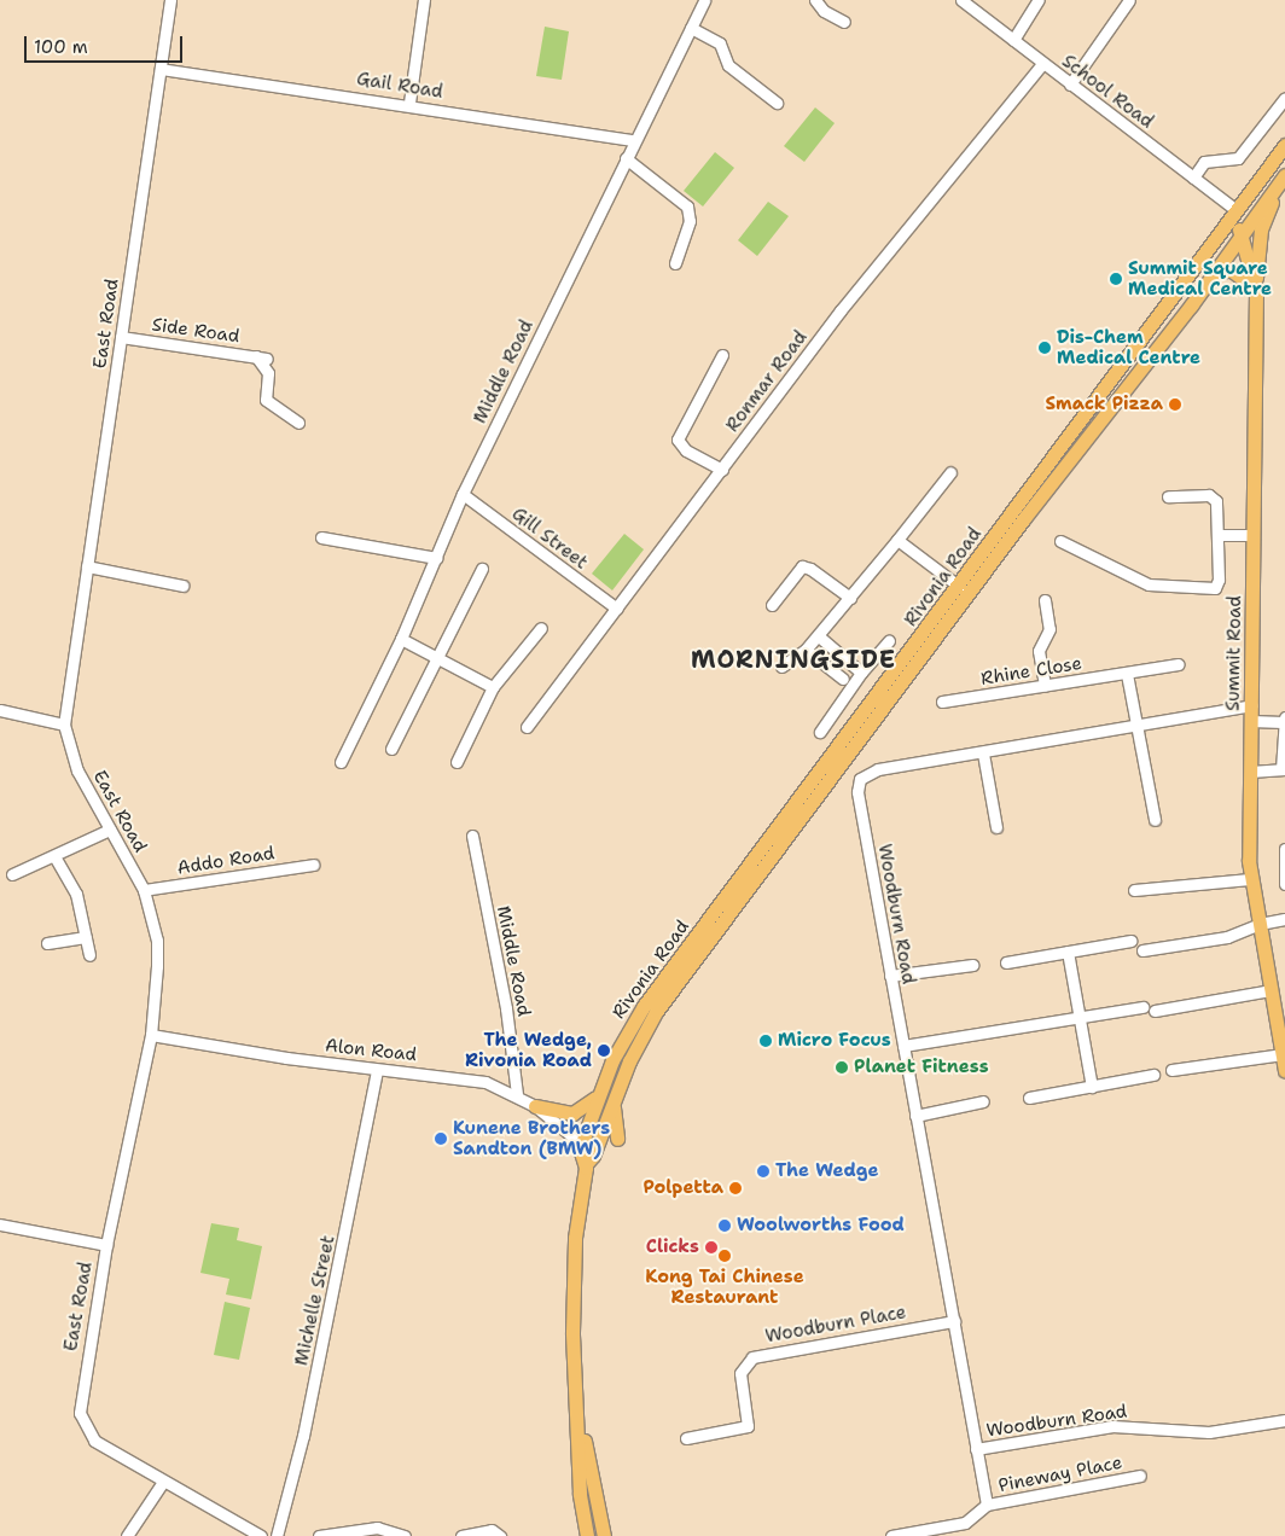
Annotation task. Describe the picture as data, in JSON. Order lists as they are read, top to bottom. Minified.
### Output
{"streets":{"main road":["Rivonia Road","Summit Road"],"street":["Gail Road","School Road","East Road","Side Road","Middle Road","Ronmar Road","Gill Street","Rhine Close","Addo Road","Woodburn Road","Alon Road","Michelle Street","Woodburn Place","Pineway Place"]},"crossings":[["Gail Road","East Road"],["Gail Road","Middle Road"],["School Road","Ronmar Road"],["School Road","Rivonia Road"],["School Road","Summit Road"],["East Road","Side Road"],["East Road","Addo Road"],["East Road","Alon Road"],["Middle Road","Gill Street"],["Middle Road","Alon Road"],["Ronmar Road","Gill Street"],["Rivonia Road","Summit Road"],["Rivonia Road","Alon Road"],["Summit Road","Woodburn Road"],["Woodburn Road","Woodburn Place"],["Woodburn Road","Pineway Place"],["Alon Road","Michelle Street"]],"districts":["MORNINGSIDE"],"places":["Summit Square Medical Centre","Dis-Chem Medical Centre","Smack Pizza","Micro Focus","The Wedge, Rivonia Road","Planet Fitness","Kunene Brothers Sandton (BMW)","The Wedge","Polpetta","Woolworths Food","Clicks","Kong Tai Chinese Restaurant"],"scale_bar":"100 m"}
